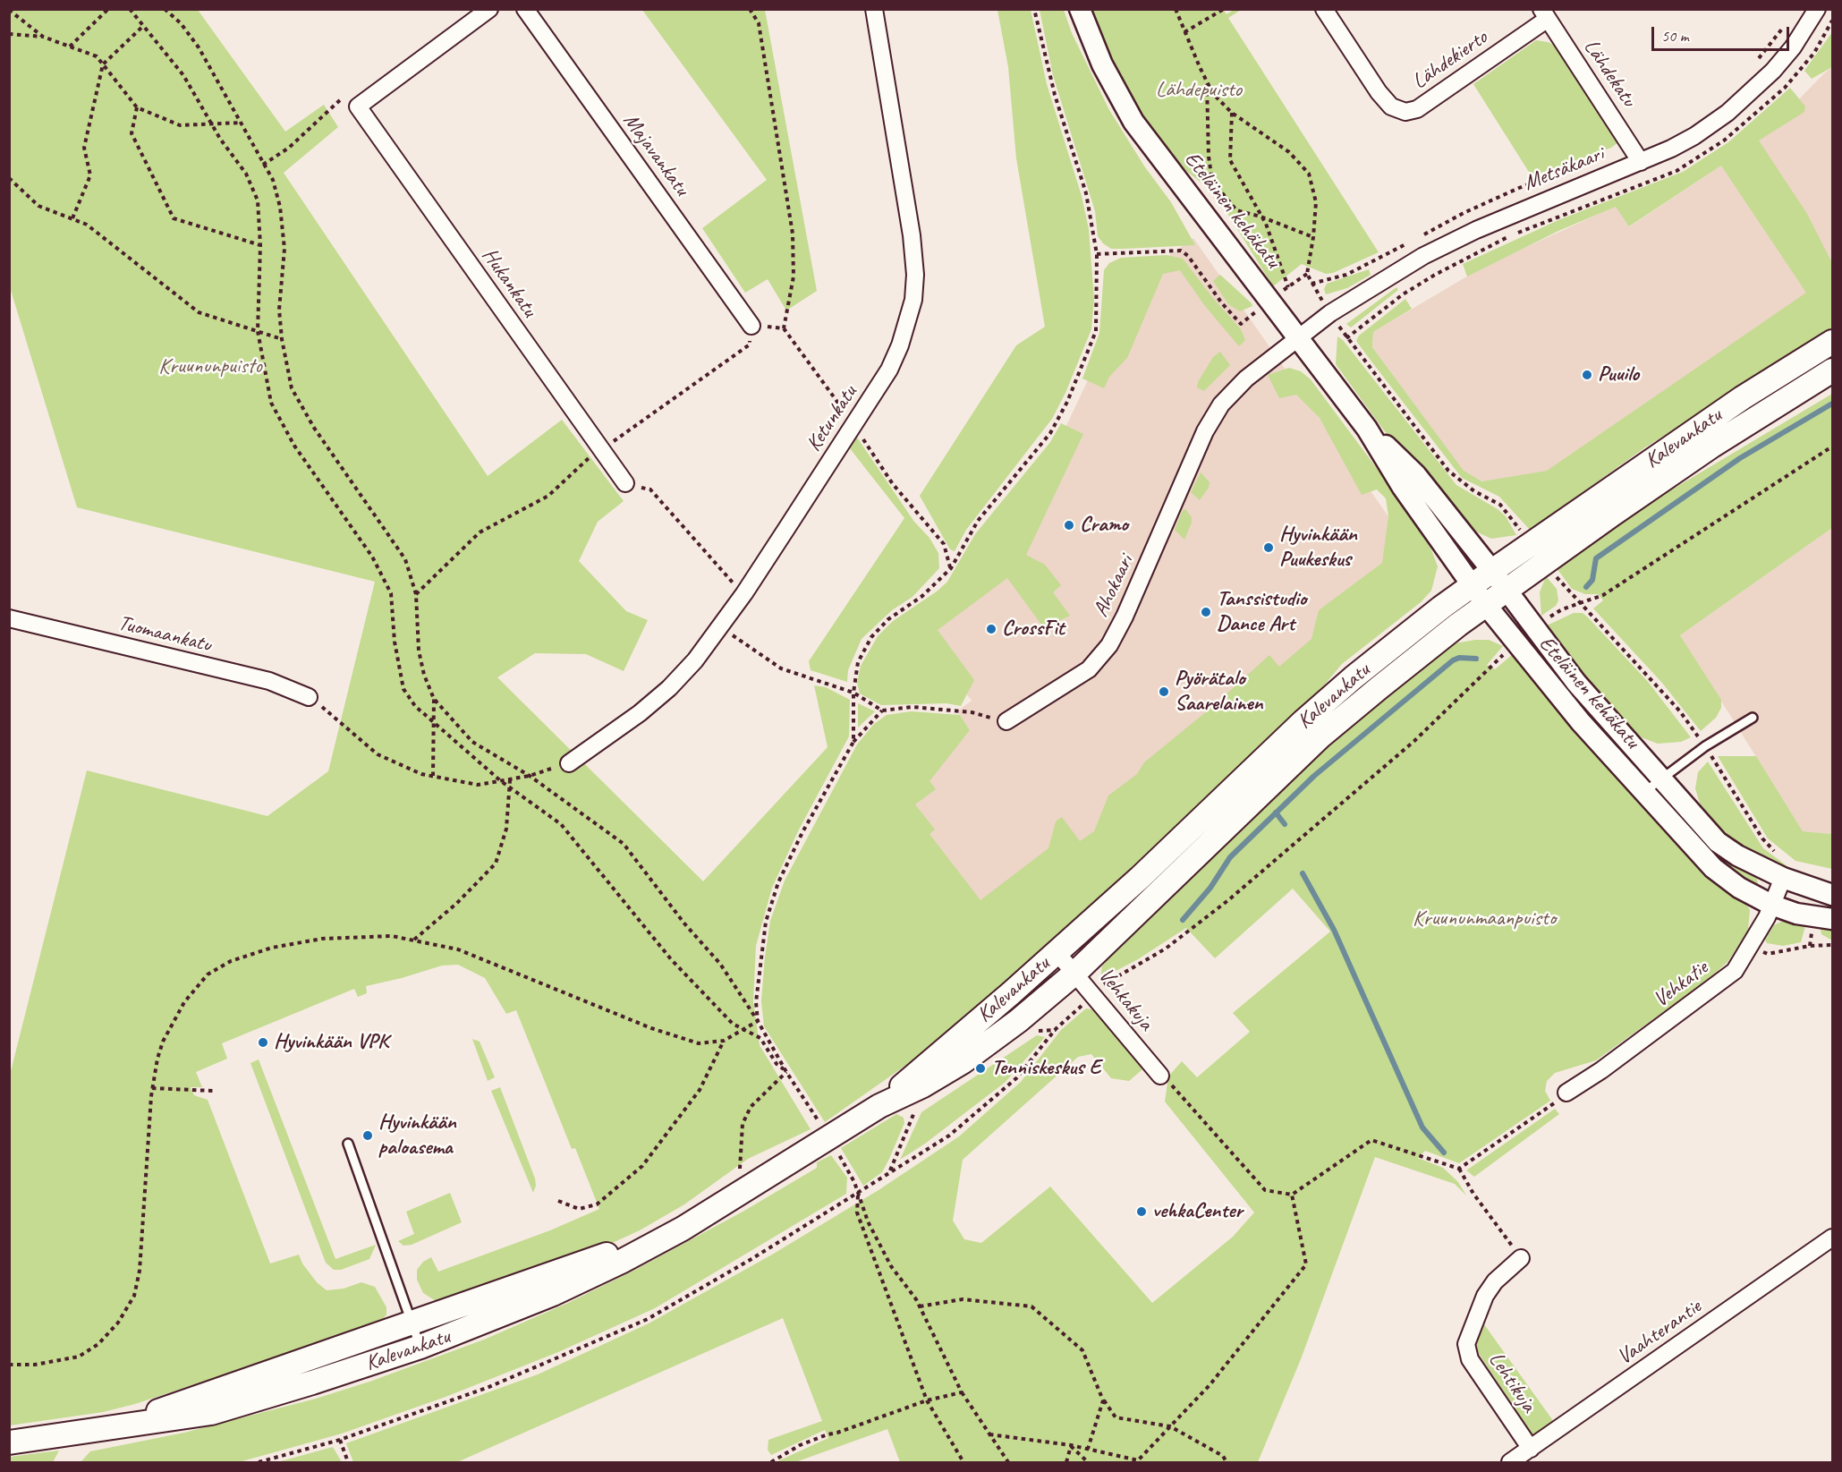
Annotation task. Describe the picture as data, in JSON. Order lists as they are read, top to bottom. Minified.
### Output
{"streets":{"main road":["Kalevankatu"],"street":["Lähdekierto","Lähdekatu","Majavankatu","Metsäkaari","Eteläinen kehäkatu","Hukankatu","Ketunkatu","Ahokaari","Tuomaankatu","Vehkatie","Vehkakuja","Vaahterantie","Lehtikuja"]},"crossings":[["Lähdekierto","Lähdekatu"],["Lähdekatu","Metsäkaari"],["Metsäkaari","Eteläinen kehäkatu"],["Metsäkaari","Ahokaari"],["Eteläinen kehäkatu","Kalevankatu"],["Eteläinen kehäkatu","Ahokaari"],["Eteläinen kehäkatu","Vehkatie"],["Kalevankatu","Vehkakuja"],["Vaahterantie","Lehtikuja"]],"parks":["Lähdepuisto","Kruununpuisto","Kruununmaanpuisto"],"places":["Puuilo","Cramo","Hyvinkään Puukeskus","Tanssistudio Dance Art","CrossFit","Pyörätalo Saarelainen","Hyvinkään VPK","Tenniskeskus E","Hyvinkään paloasema","vehkaCenter"],"scale_bar":"50 m"}
